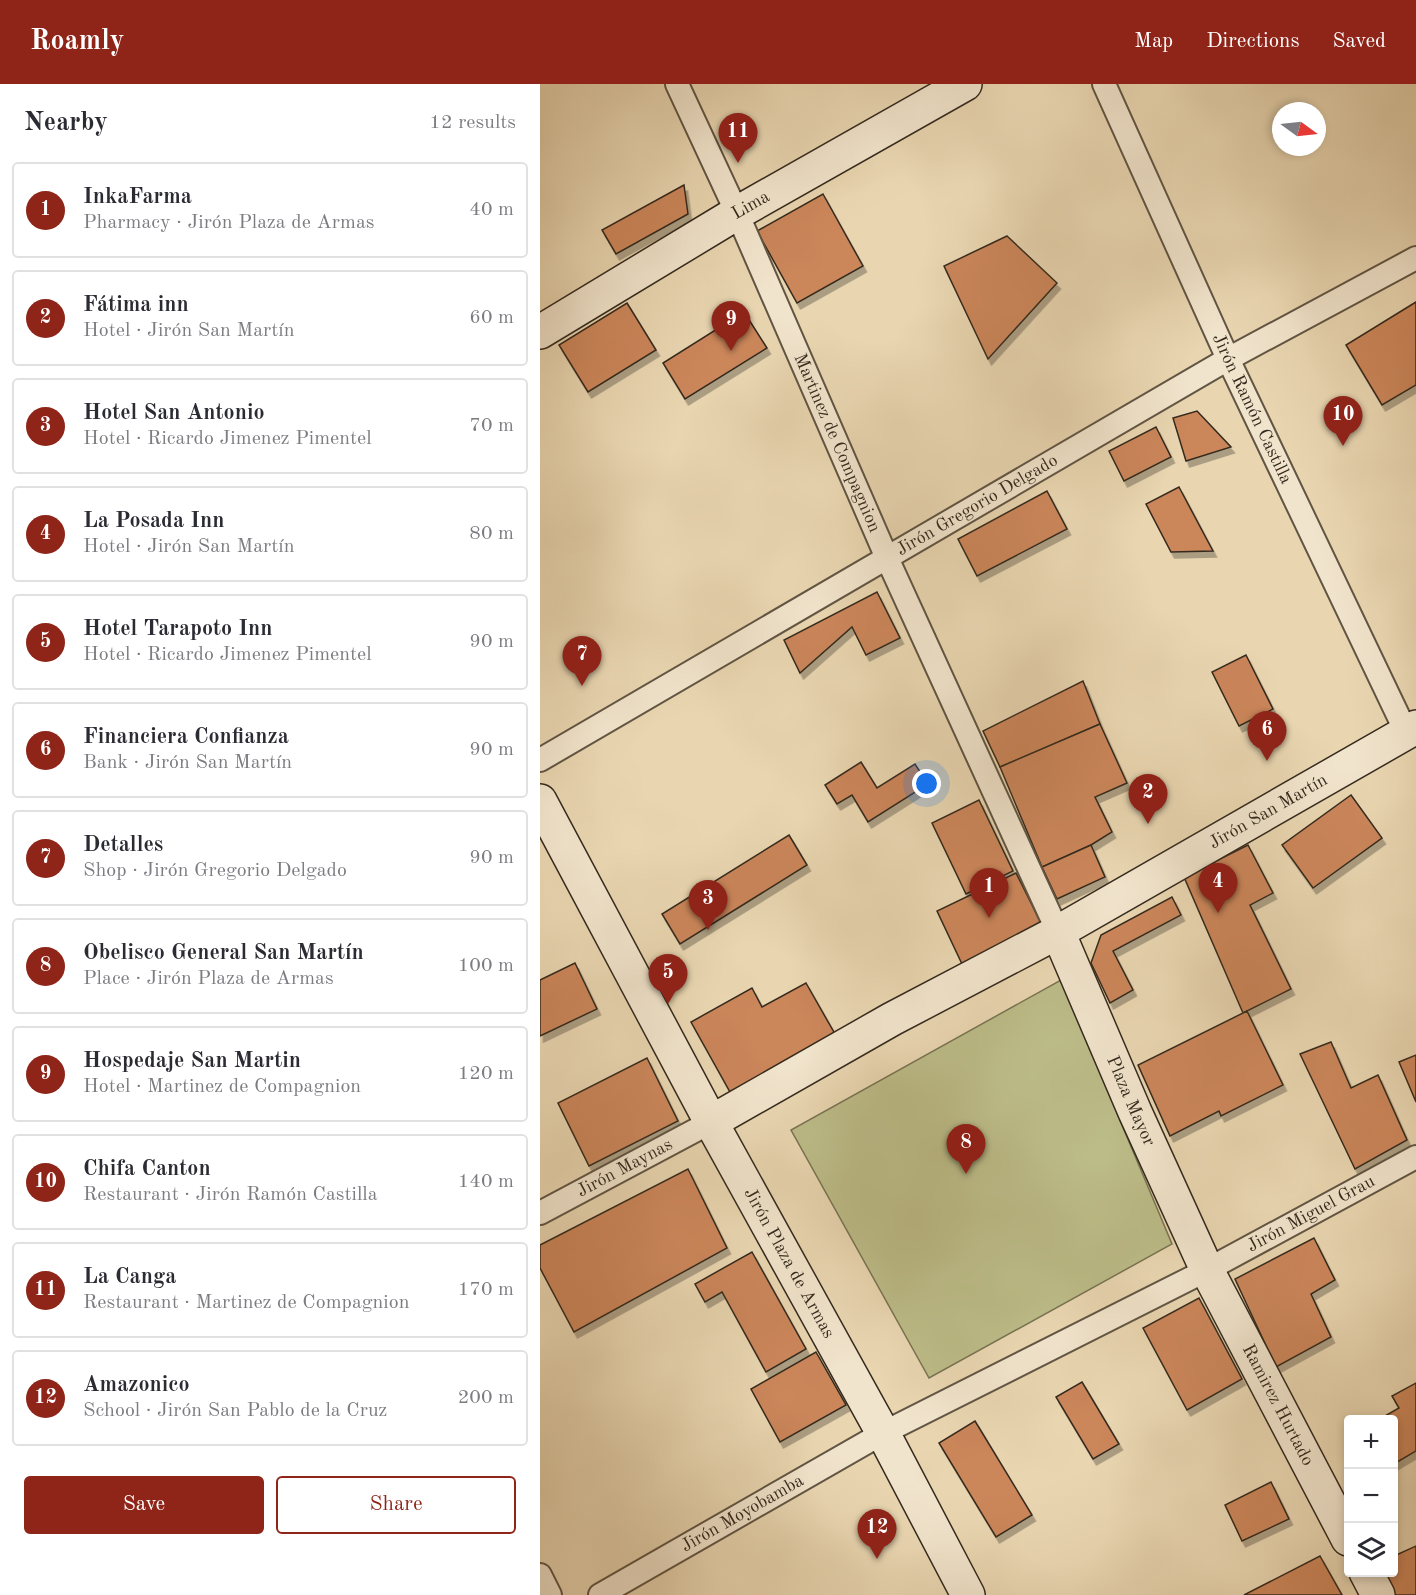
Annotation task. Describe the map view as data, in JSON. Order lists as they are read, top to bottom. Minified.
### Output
{"streets":{"street":["Lima","Jirón Ramón Castilla","Martinez de Compagnion","Jirón Gregorio Delgado","Jirón San Martín","Plaza Mayor","Jirón Maynas","Jirón Miguel Grau","Jirón Plaza de Armas","Ramirez Hurtado","Jirón Moyobamba"]},"crossings":[["Lima","Martinez de Compagnion"],["Jirón Ramón Castilla","Jirón Gregorio Delgado"],["Jirón Ramón Castilla","Jirón San Martín"],["Martinez de Compagnion","Jirón Gregorio Delgado"],["Martinez de Compagnion","Jirón San Martín"],["Martinez de Compagnion","Plaza Mayor"],["Jirón San Martín","Plaza Mayor"],["Plaza Mayor","Jirón Miguel Grau"],["Plaza Mayor","Ramirez Hurtado"],["Jirón Maynas","Jirón Plaza de Armas"],["Jirón Miguel Grau","Ramirez Hurtado"],["Jirón Plaza de Armas","Jirón Moyobamba"]],"north":"right","page":{"header":"Roamly","nav":["Map","Directions","Saved"],"heading":["Nearby","12 results"],"pins":["11","9","10","7","6","2","4","1","3","5","8","12"],"list":[{"mark":"1","name":"InkaFarma","note":"Pharmacy · Jirón Plaza de Armas","value":"40 m"},{"mark":"2","name":"Fátima inn","note":"Hotel · Jirón San Martín","value":"60 m"},{"mark":"3","name":"Hotel San Antonio","note":"Hotel · Ricardo Jimenez Pimentel","value":"70 m"},{"mark":"4","name":"La Posada Inn","note":"Hotel · Jirón San Martín","value":"80 m"},{"mark":"5","name":"Hotel Tarapoto Inn","note":"Hotel · Ricardo Jimenez Pimentel","value":"90 m"},{"mark":"6","name":"Financiera Confianza","note":"Bank · Jirón San Martín","value":"90 m"},{"mark":"7","name":"Detalles","note":"Shop · Jirón Gregorio Delgado","value":"90 m"},{"mark":"8","name":"Obelisco General San Martín","note":"Place · Jirón Plaza de Armas","value":"100 m"},{"mark":"9","name":"Hospedaje San Martin","note":"Hotel · Martinez de Compagnion","value":"120 m"},{"mark":"10","name":"Chifa Canton","note":"Restaurant · Jirón Ramón Castilla","value":"140 m"},{"mark":"11","name":"La Canga","note":"Restaurant · Martinez de Compagnion","value":"170 m"},{"mark":"12","name":"Amazonico","note":"School · Jirón San Pablo de la Cruz","value":"200 m"}],"map_buttons":["+","−"],"buttons":["Save","Share"]}}
